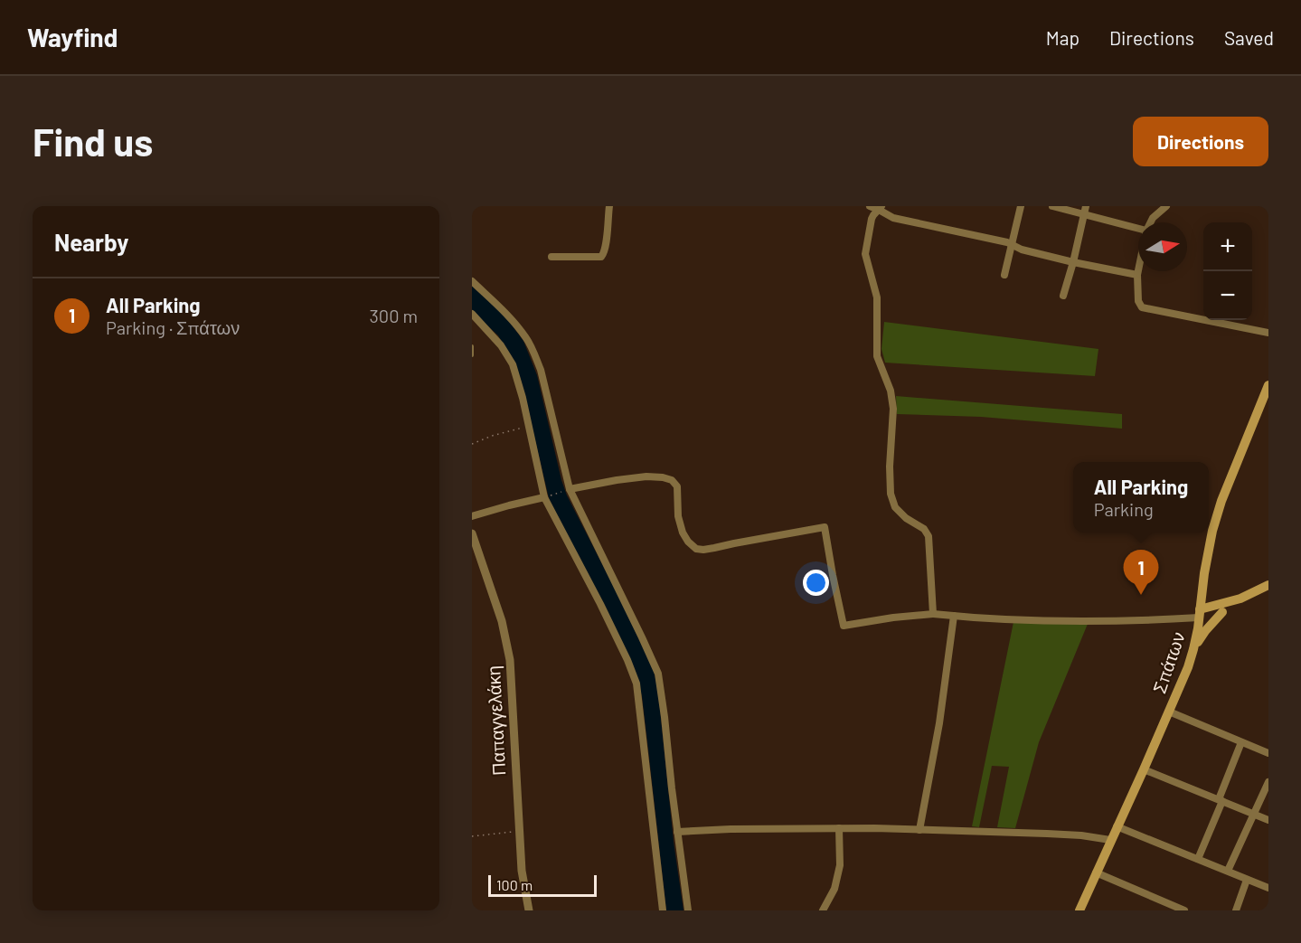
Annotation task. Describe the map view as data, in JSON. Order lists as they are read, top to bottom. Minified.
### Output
{"streets":{"main road":["Σπάτων"],"street":["Παπαγγελάκη"]},"scale_bar":"100 m","north":"right","page":{"header":"Wayfind","nav":["Map","Directions","Saved"],"buttons":"Directions","title":"Find us","heading":"Nearby","map_buttons":["+","−"],"list":[{"mark":"1","name":"All Parking","note":"Parking · Σπάτων","value":"300 m"}],"popup":["All Parking","Parking"],"pins":"1","scale":"100 m"}}
